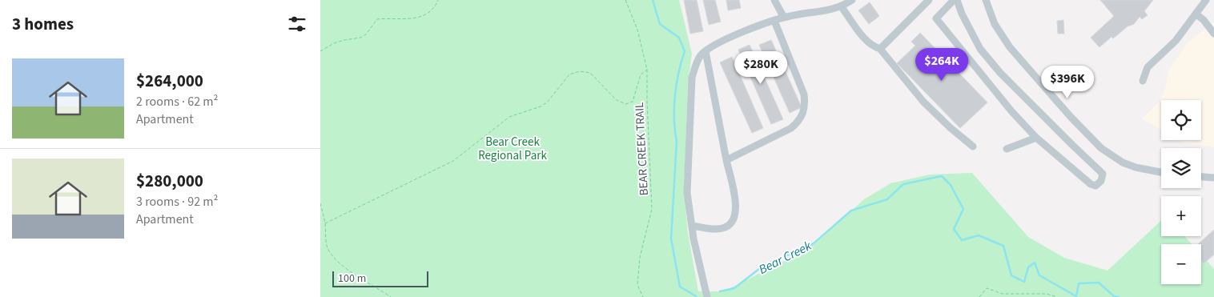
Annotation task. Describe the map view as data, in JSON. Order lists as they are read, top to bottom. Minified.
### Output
{"streets":{"path":["BEAR CREEK TRAIL"]},"water":["Bear Creek"],"parks":["Bear Creek Regional Park"],"scale_bar":"100 m","page":{"heading":"3 homes","list":[{"name":"$264,000","note":"2 rooms · 62 m² · Apartment"},{"name":"$280,000","note":"3 rooms · 92 m² · Apartment"}],"price":["$264K","$280K","$396K"],"map_buttons":["+","−"],"scale":"100 m"}}
